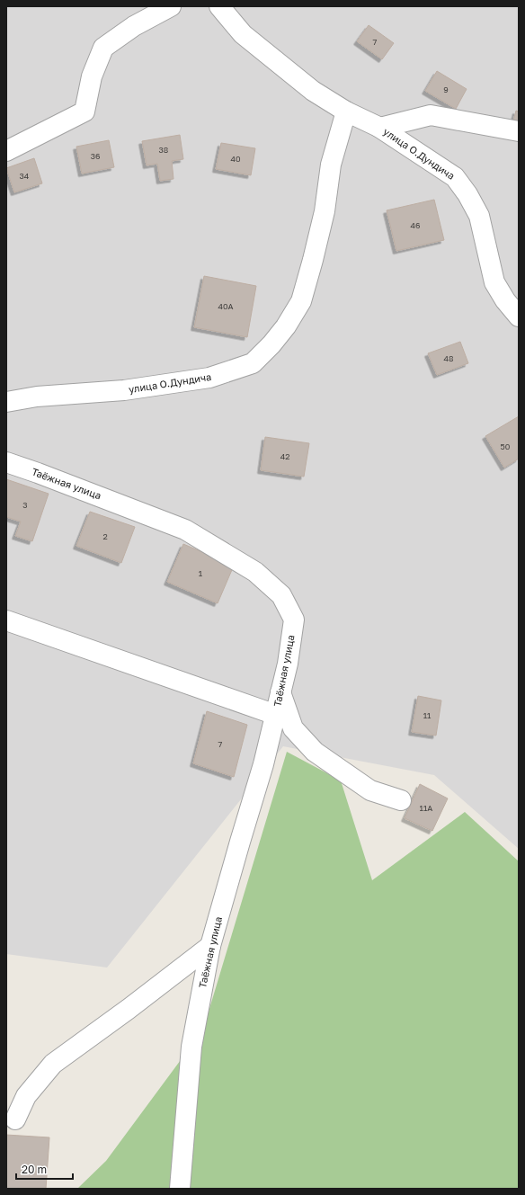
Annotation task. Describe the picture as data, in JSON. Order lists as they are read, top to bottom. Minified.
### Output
{"streets":{"street":["улица О.Дундича","Таёжная улица"]},"house_numbers":["7","9","38","36","40","34","46","40А","48","50","42","3","2","1","11","7","11А"],"scale_bar":"20 m"}
